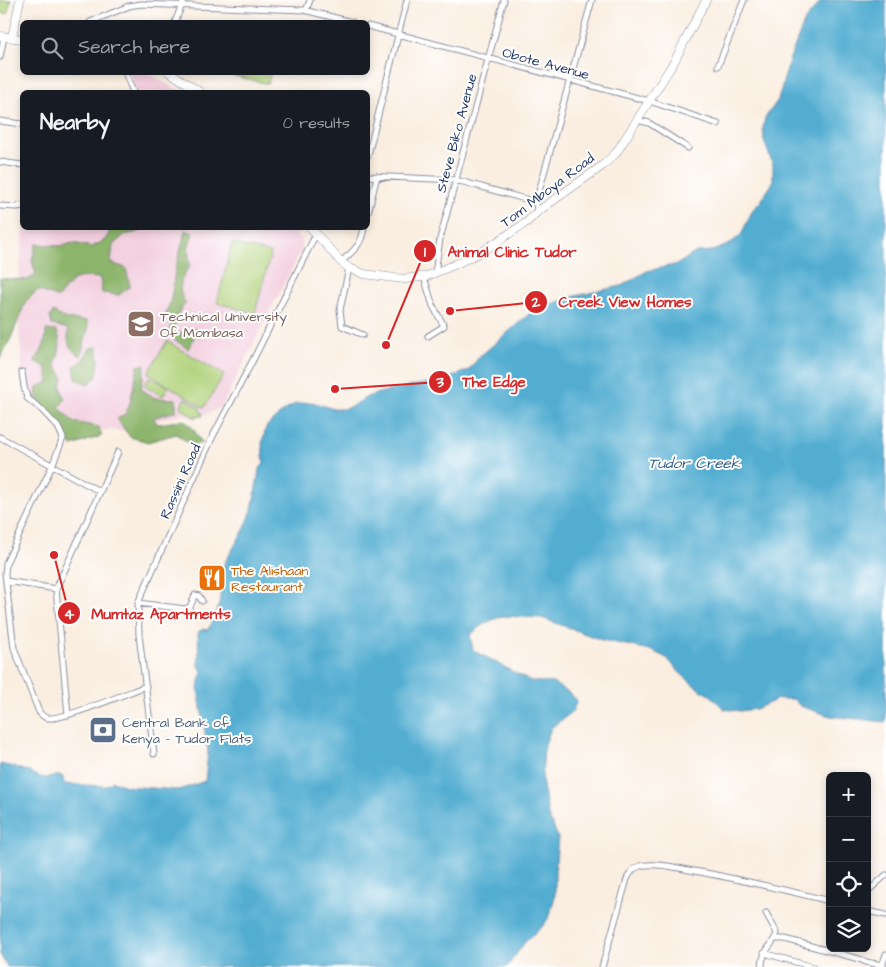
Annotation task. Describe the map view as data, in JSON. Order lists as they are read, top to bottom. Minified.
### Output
{"streets":{"main road":["Tom Mboya Road"],"street":["Obote Avenue","Steve Biko Avenue","Rassini Road"]},"crossings":[["Obote Avenue","Steve Biko Avenue"],["Obote Avenue","Tom Mboya Road"],["Steve Biko Avenue","Tom Mboya Road"],["Tom Mboya Road","Rassini Road"]],"water":["Tudor Creek"],"places":{"other":["Creek View Homes","Animal Clinic Tudor","The Edge","Mumtaz Apartments"],"school or university":["Technical University Of Mombasa"],"restaurant":["The Alishaan Restaurant"],"bank":["Central Bank of Kenya - Tudor Flats"]},"page":{"search":"Search here","heading":["Nearby","0 results"],"map_buttons":["+","−"]}}
